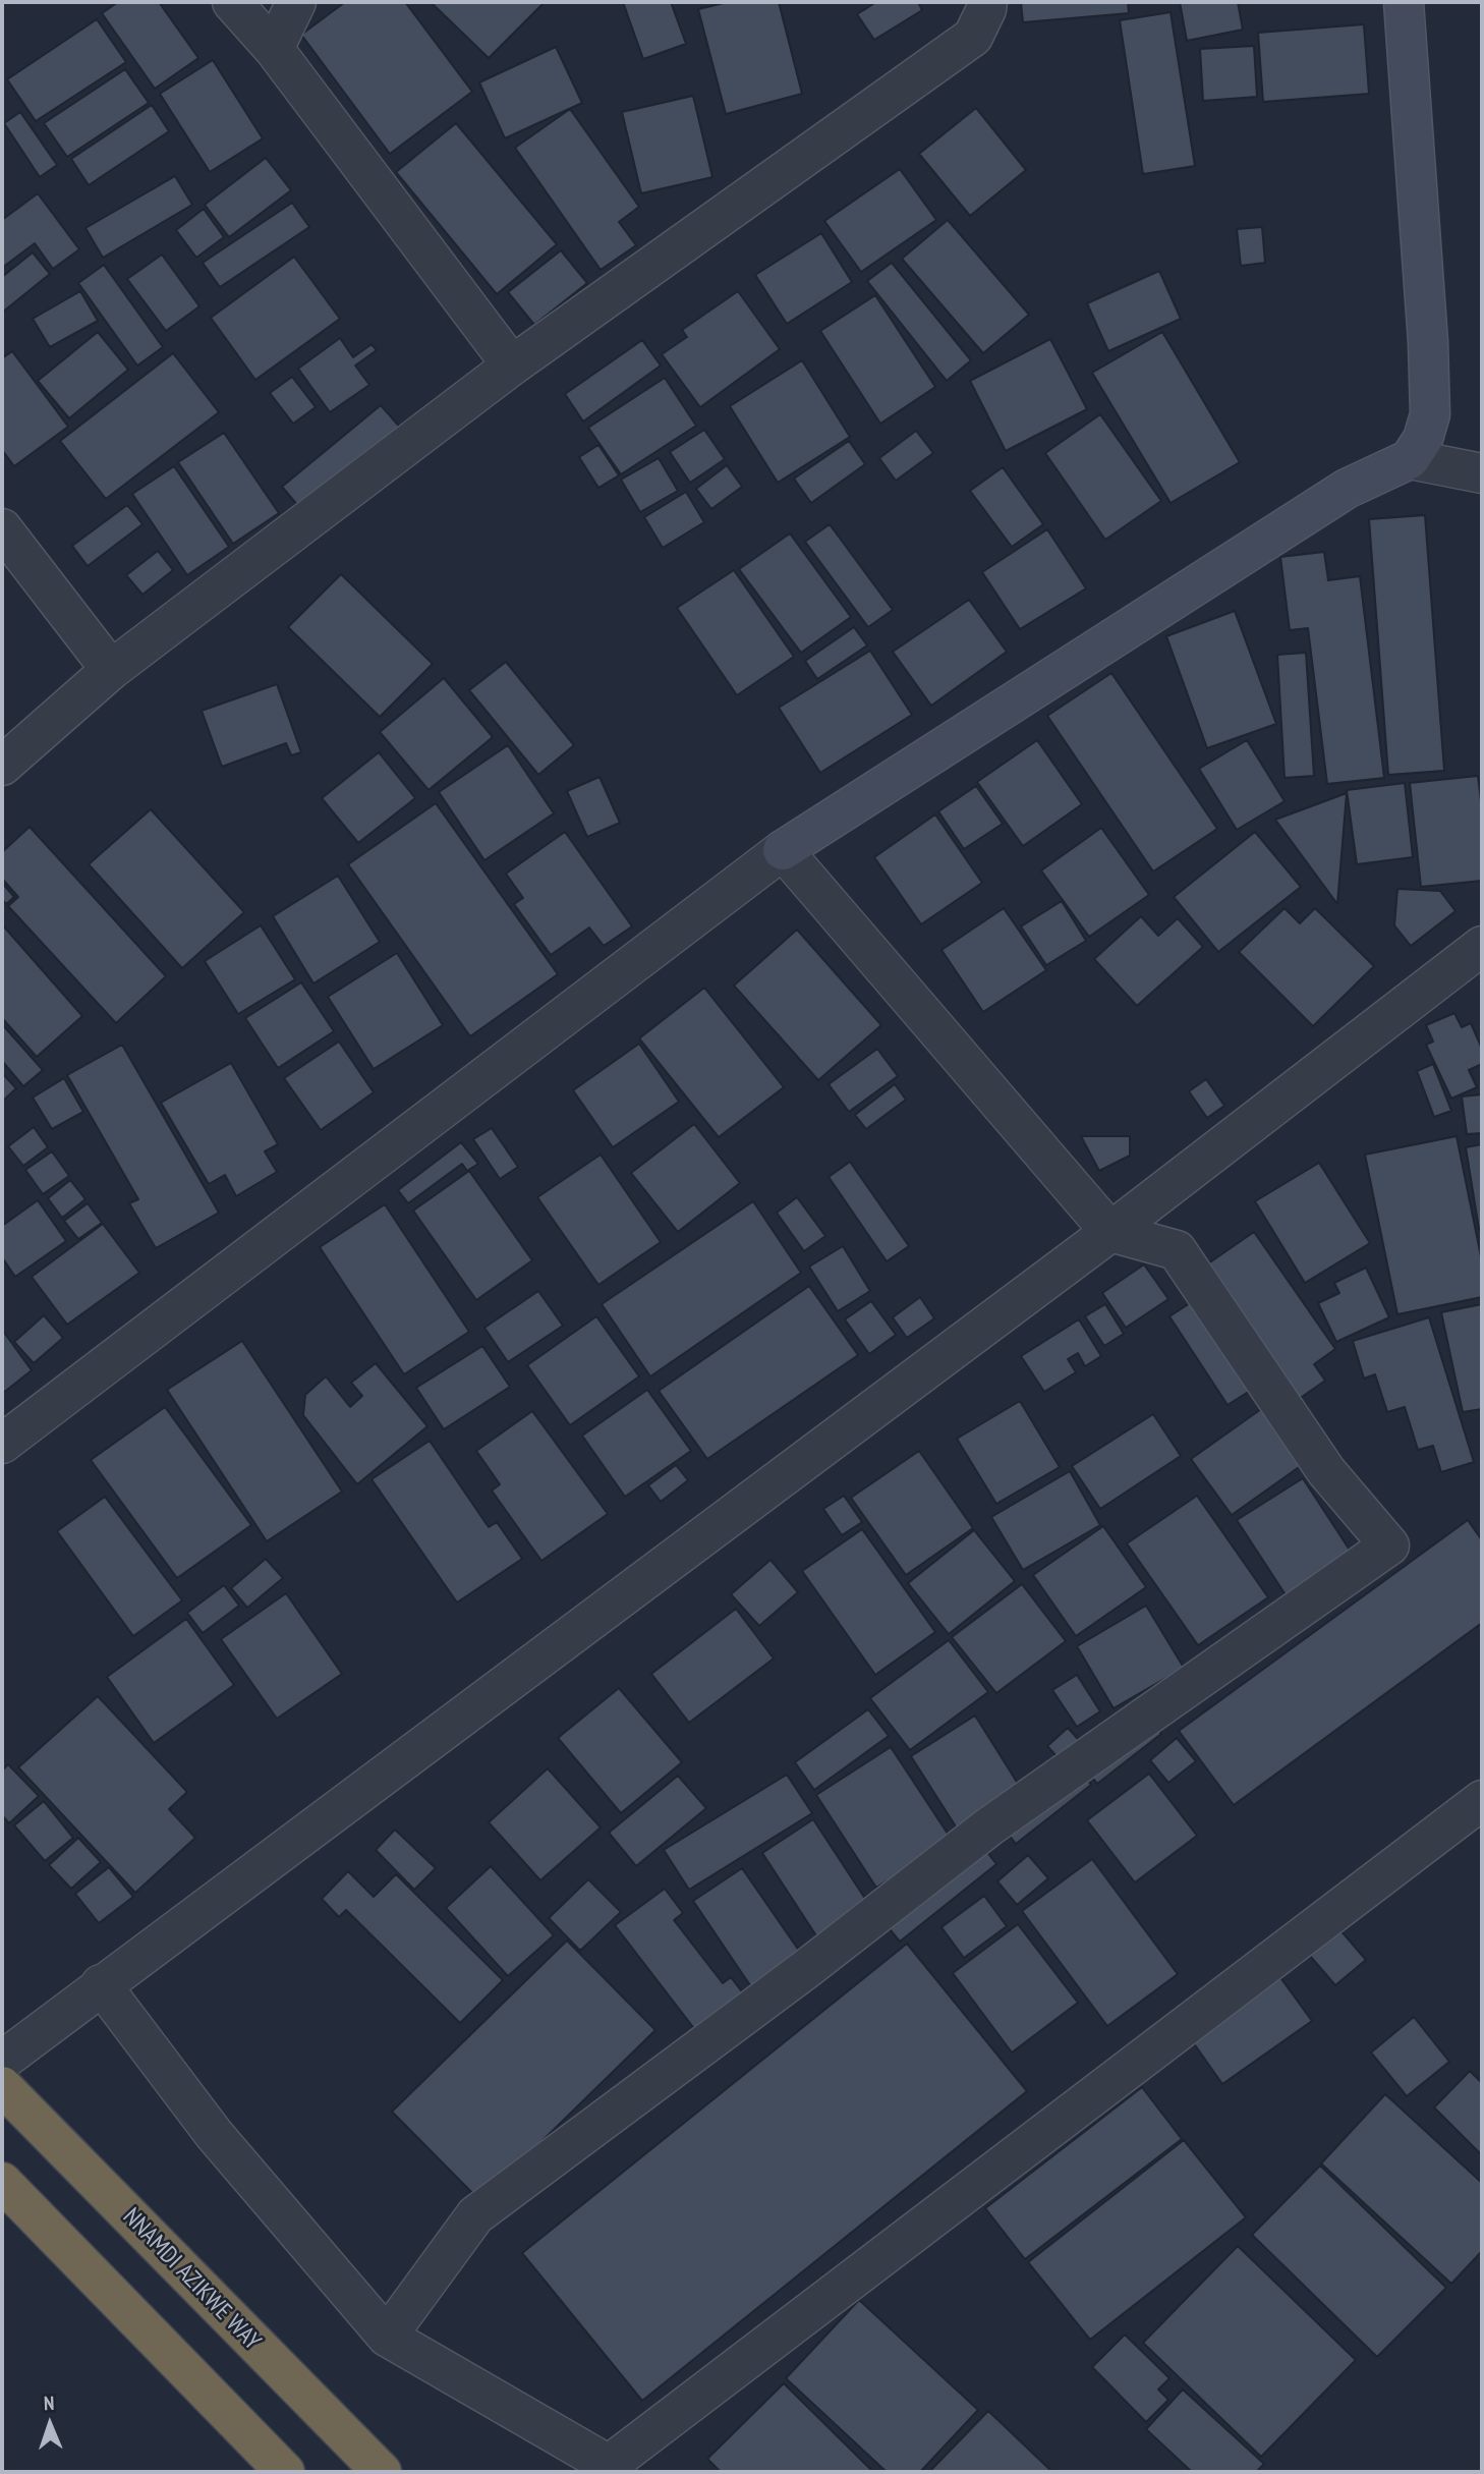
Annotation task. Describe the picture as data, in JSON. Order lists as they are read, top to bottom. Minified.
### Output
{"streets":{"highway":["NNAMDI AZIKWE WAY"]},"north":"top"}
